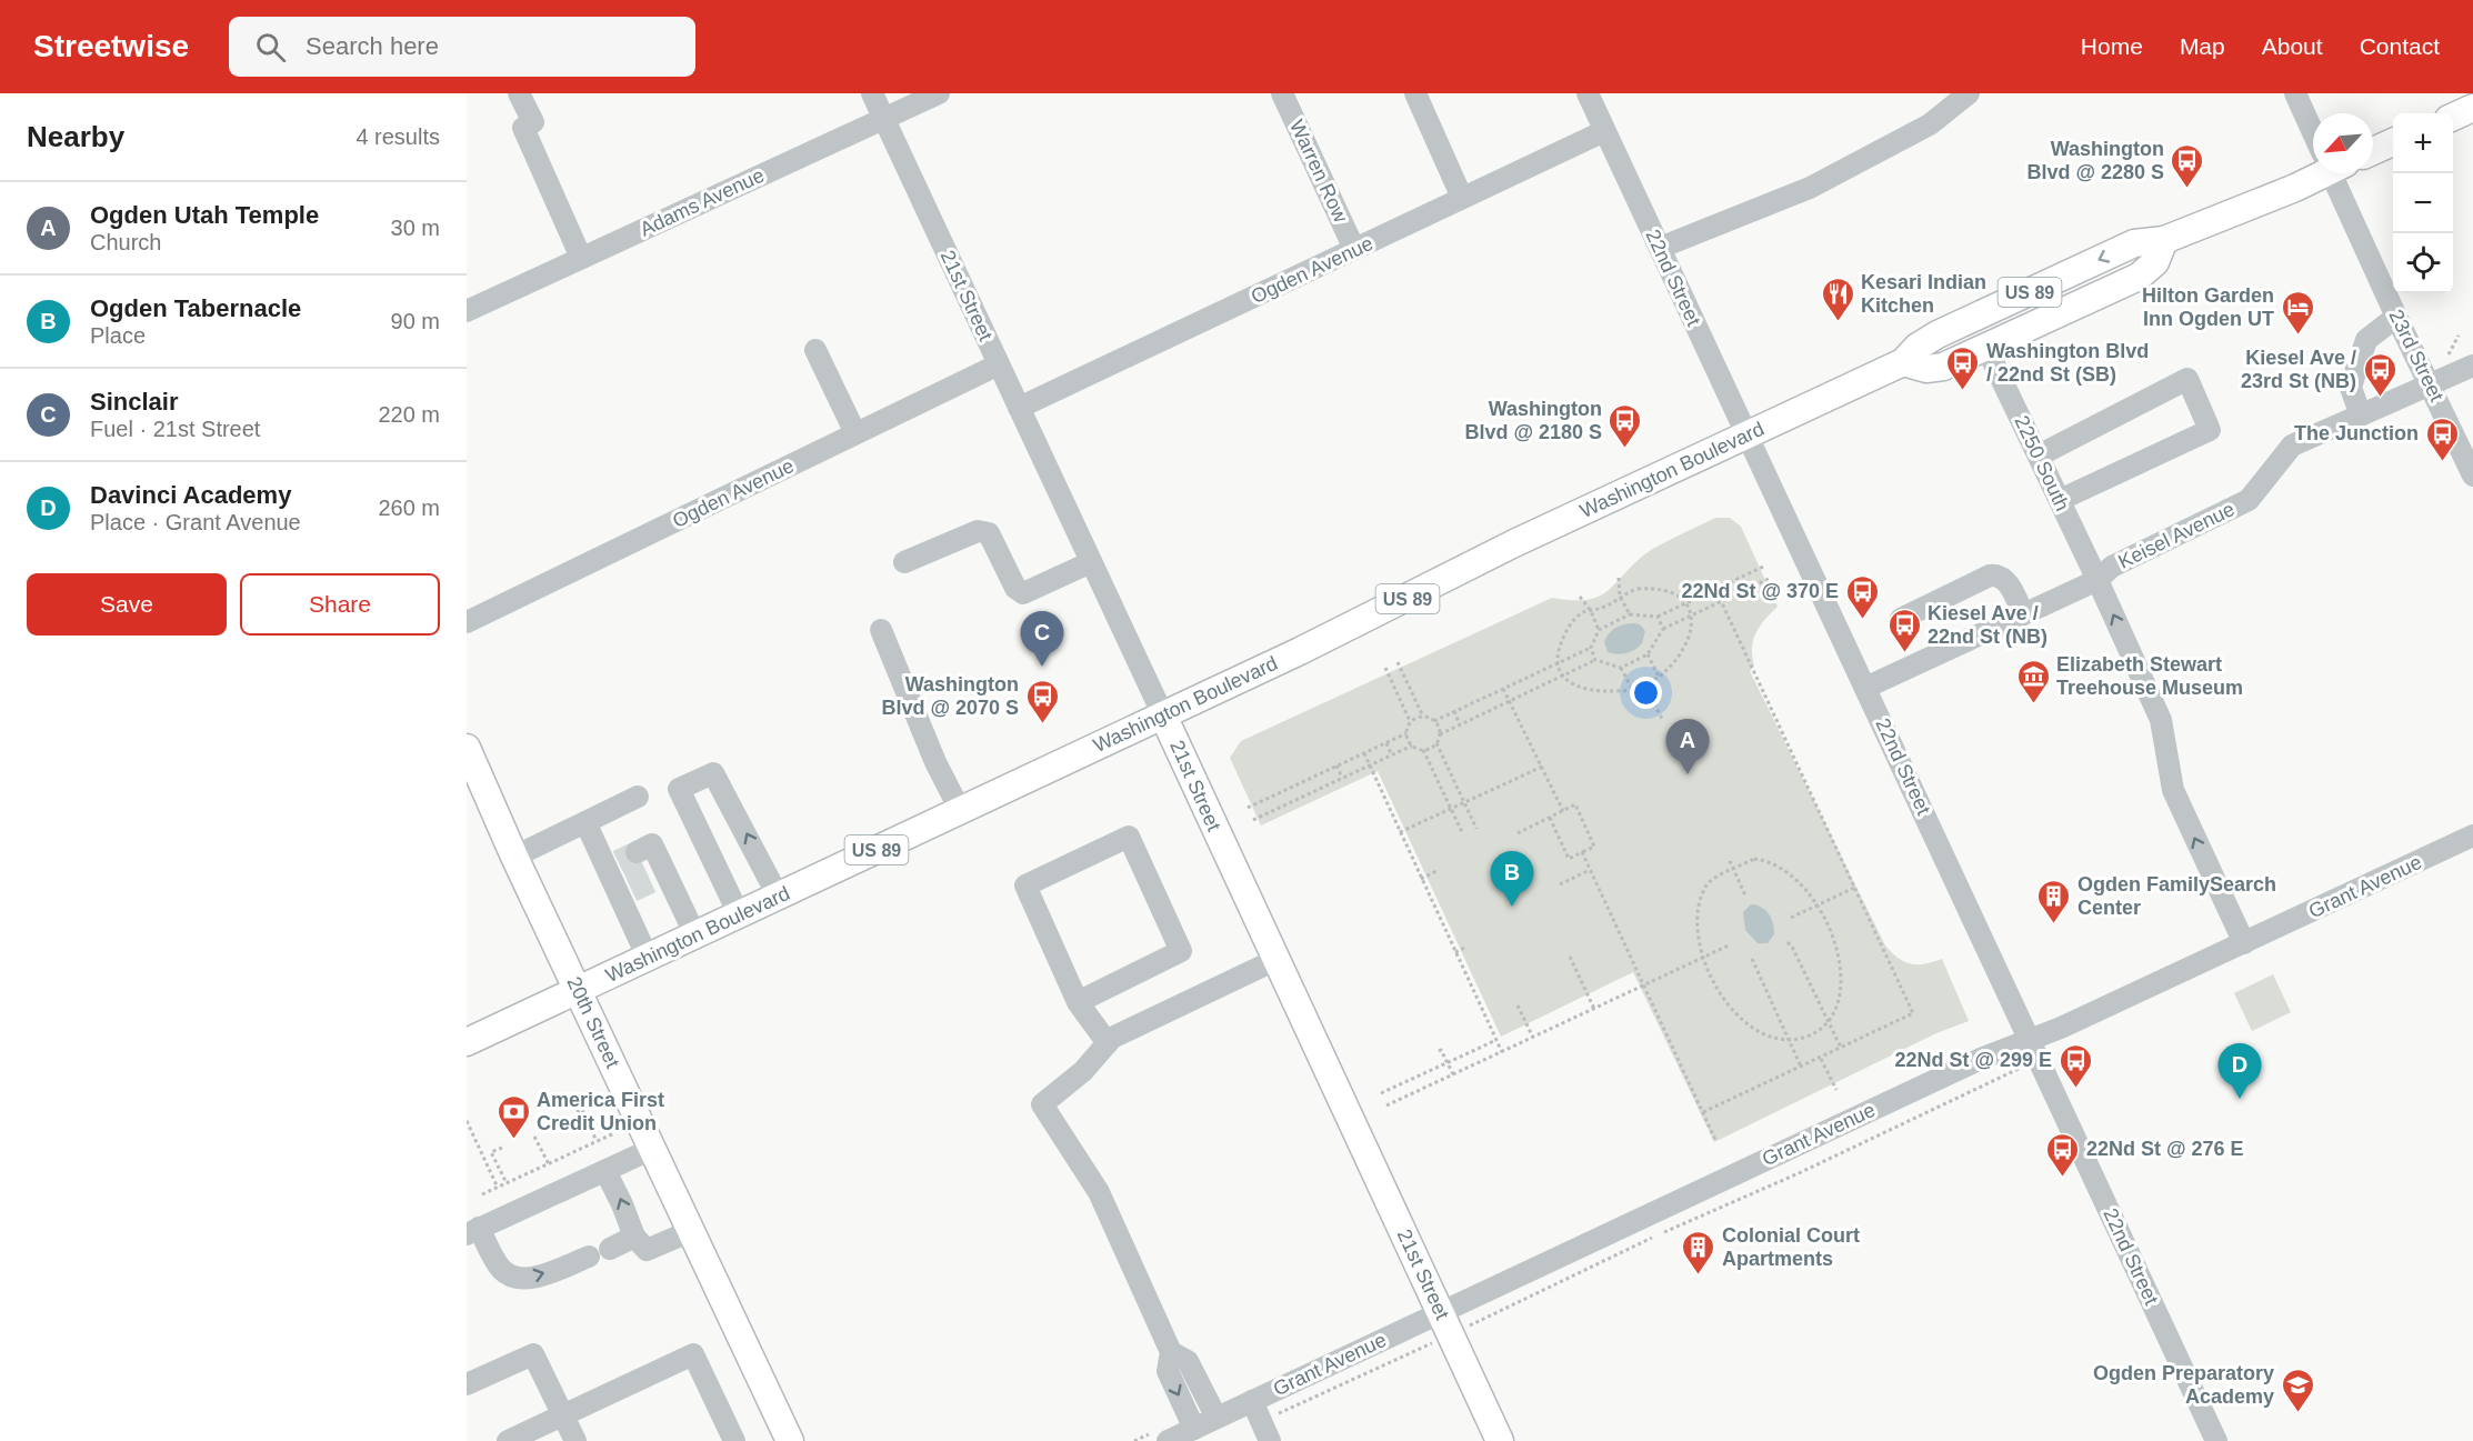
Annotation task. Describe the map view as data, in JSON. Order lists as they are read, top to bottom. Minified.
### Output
{"streets":{"main road":["US 89","21st Street","Washington Boulevard","20th Street"],"street":["Warren Row","Adams Avenue","Ogden Avenue","22nd Street","23rd Street","2250 South","Keisel Avenue","Grant Avenue"]},"crossings":[["Warren Row","Ogden Avenue"],["Adams Avenue","21st Street"],["Ogden Avenue","22nd Street"],["Ogden Avenue","21st Street"],["22nd Street","Washington Boulevard"],["22nd Street","Keisel Avenue"],["22nd Street","Grant Avenue"],["US 89","2250 South"],["US 89","Washington Boulevard"],["21st Street","Washington Boulevard"],["21st Street","Grant Avenue"],["23rd Street","Keisel Avenue"],["2250 South","Keisel Avenue"],["2250 South","Grant Avenue"],["Washington Boulevard","20th Street"]],"one_way":["2250 South"],"places":{"bus stop":["Washington Blvd @ 2280 S","Washington Blvd / 22nd St (SB)","Kiesel Ave / 23rd St (NB)","Washington Blvd @ 2180 S","The Junction","22Nd St @ 370 E","Kiesel Ave / 22nd St (NB)","Washington Blvd @ 2070 S","22Nd St @ 299 E","22Nd St @ 276 E"],"restaurant":["Kesari Indian Kitchen"],"hotel":["Hilton Garden Inn Ogden UT"],"museum":["Elizabeth Stewart Treehouse Museum"],"building":["Ogden FamilySearch Center","Colonial Court Apartments"],"bank":["America First Credit Union"],"school or university":["Ogden Preparatory Academy"]},"north":"bottom left","page":{"header":"Streetwise","search":"Search here","nav":["Home","Map","About","Contact"],"heading":["Nearby","4 results"],"map_buttons":["+","−"],"list":[{"mark":"A","name":"Ogden Utah Temple","note":"Church","value":"30 m"},{"mark":"B","name":"Ogden Tabernacle","note":"Place","value":"90 m"},{"mark":"C","name":"Sinclair","note":"Fuel · 21st Street","value":"220 m"},{"mark":"D","name":"Davinci Academy","note":"Place · Grant Avenue","value":"260 m"}],"buttons":["Save","Share"],"pins":["C","A","B","D"]}}
